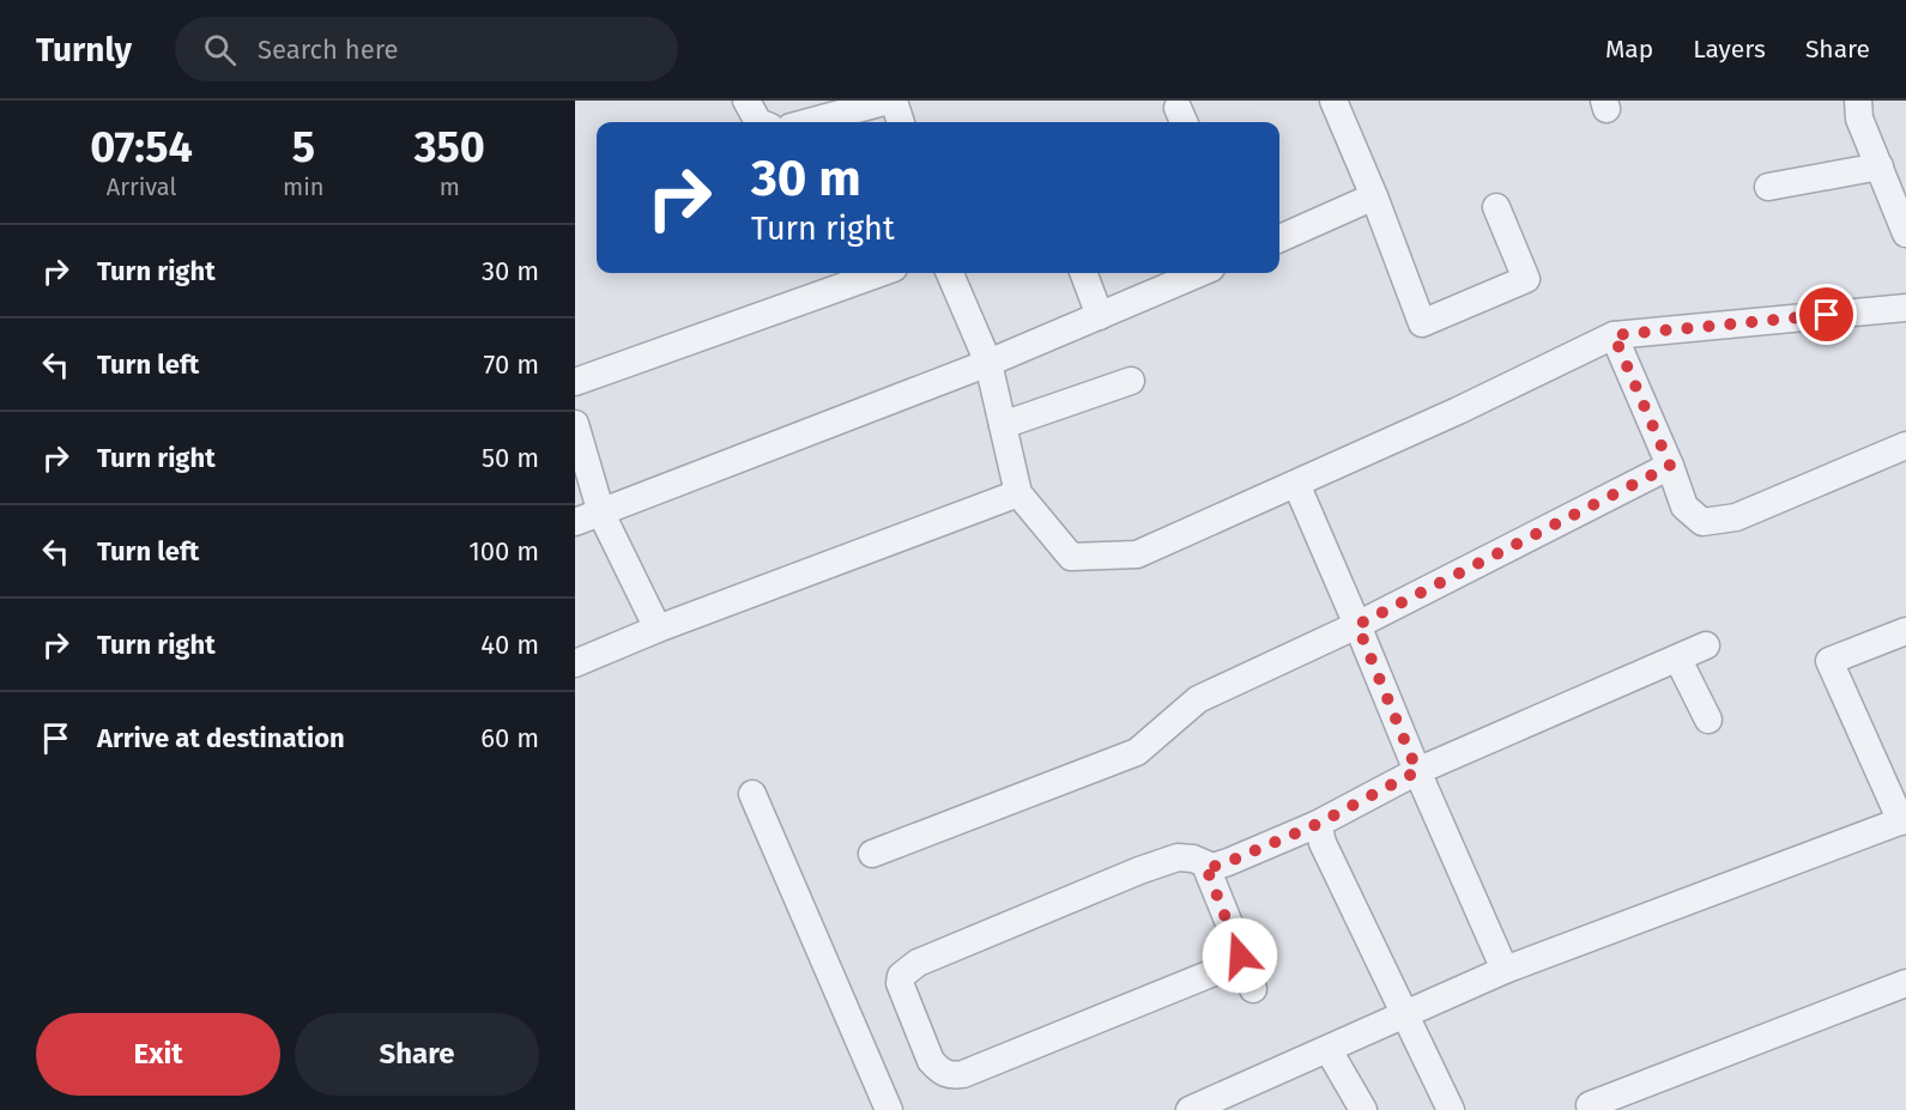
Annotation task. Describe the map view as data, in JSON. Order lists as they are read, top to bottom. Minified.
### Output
{"page":{"header":"Turnly","search":"Search here","nav":["Map","Layers","Share"],"eta":["07:54","Arrival","5","min","350","m"],"turn":["30 m","Turn right"],"list":[{"name":"Turn right","value":"30 m"},{"name":"Turn left","value":"70 m"},{"name":"Turn right","value":"50 m"},{"name":"Turn left","value":"100 m"},{"name":"Turn right","value":"40 m"},{"name":"Arrive at destination","value":"60 m"}],"buttons":["Exit","Share"]}}
